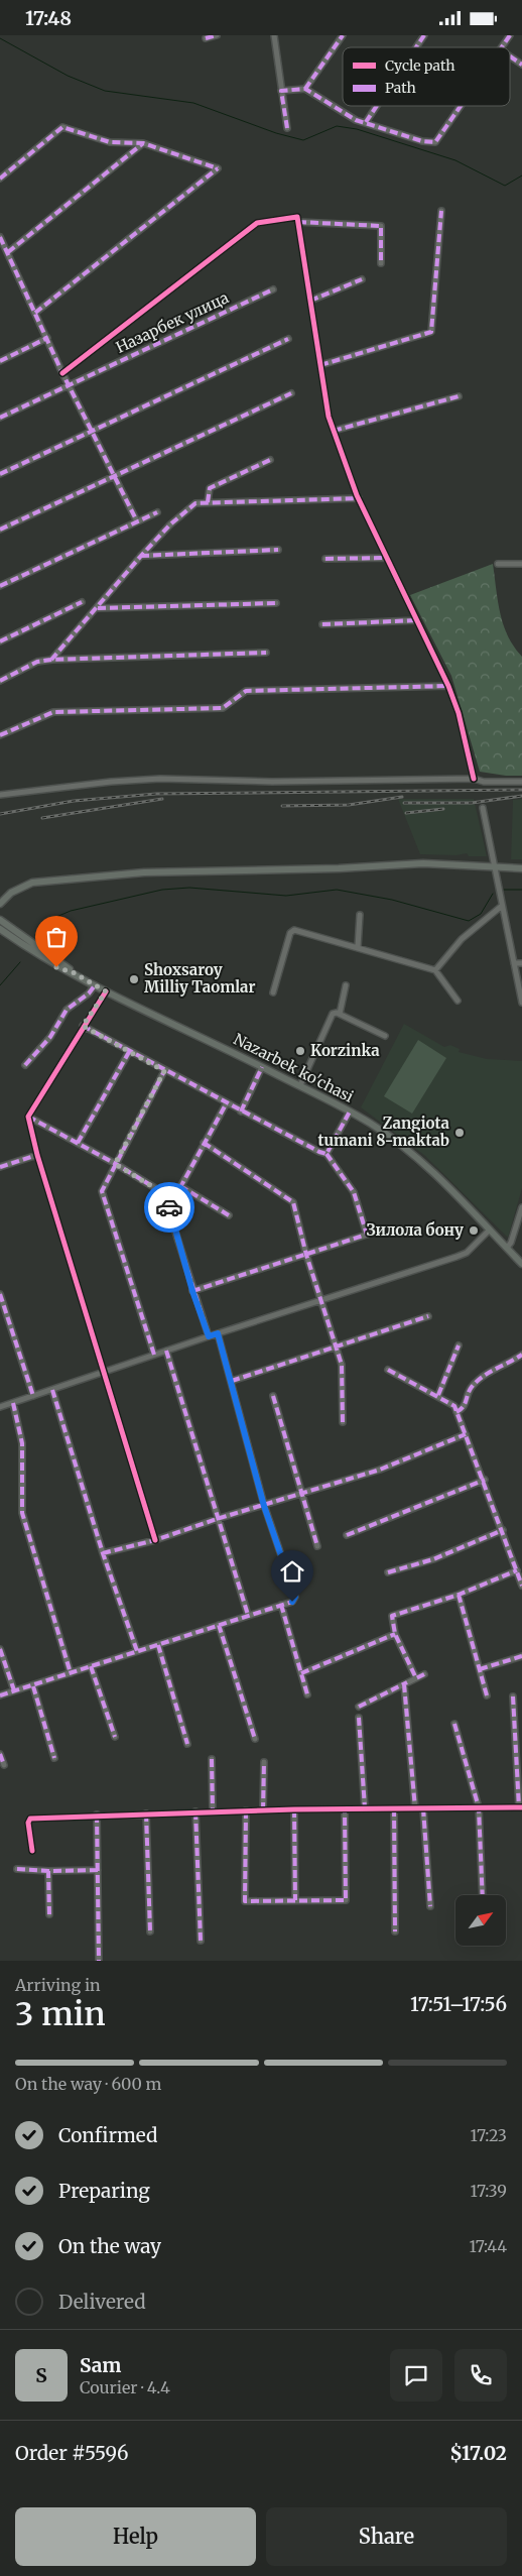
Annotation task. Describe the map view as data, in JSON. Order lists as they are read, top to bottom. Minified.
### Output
{"streets":{"main road":["Nazarbek ko'chasi"],"street":["Назарбек улица"]},"places":["Shoxsaroy Milliy Taomlar","Korzinka","Zangiota tumani 8-maktab","Зилола бону"],"legend":["Cycle path","Path"],"north":"top right","page":{"status":"17:48","heading":["3 min","Arriving in","17:51–17:56"],"panel":["Sam","Courier · 4.4","Order #5596","$17.02"],"bar":"On the way · 600 m","list":[["Confirmed","17:23"],["Preparing","17:39"],["On the way","17:44"],"Delivered"],"round":"S","buttons":["Help","Share"]}}
